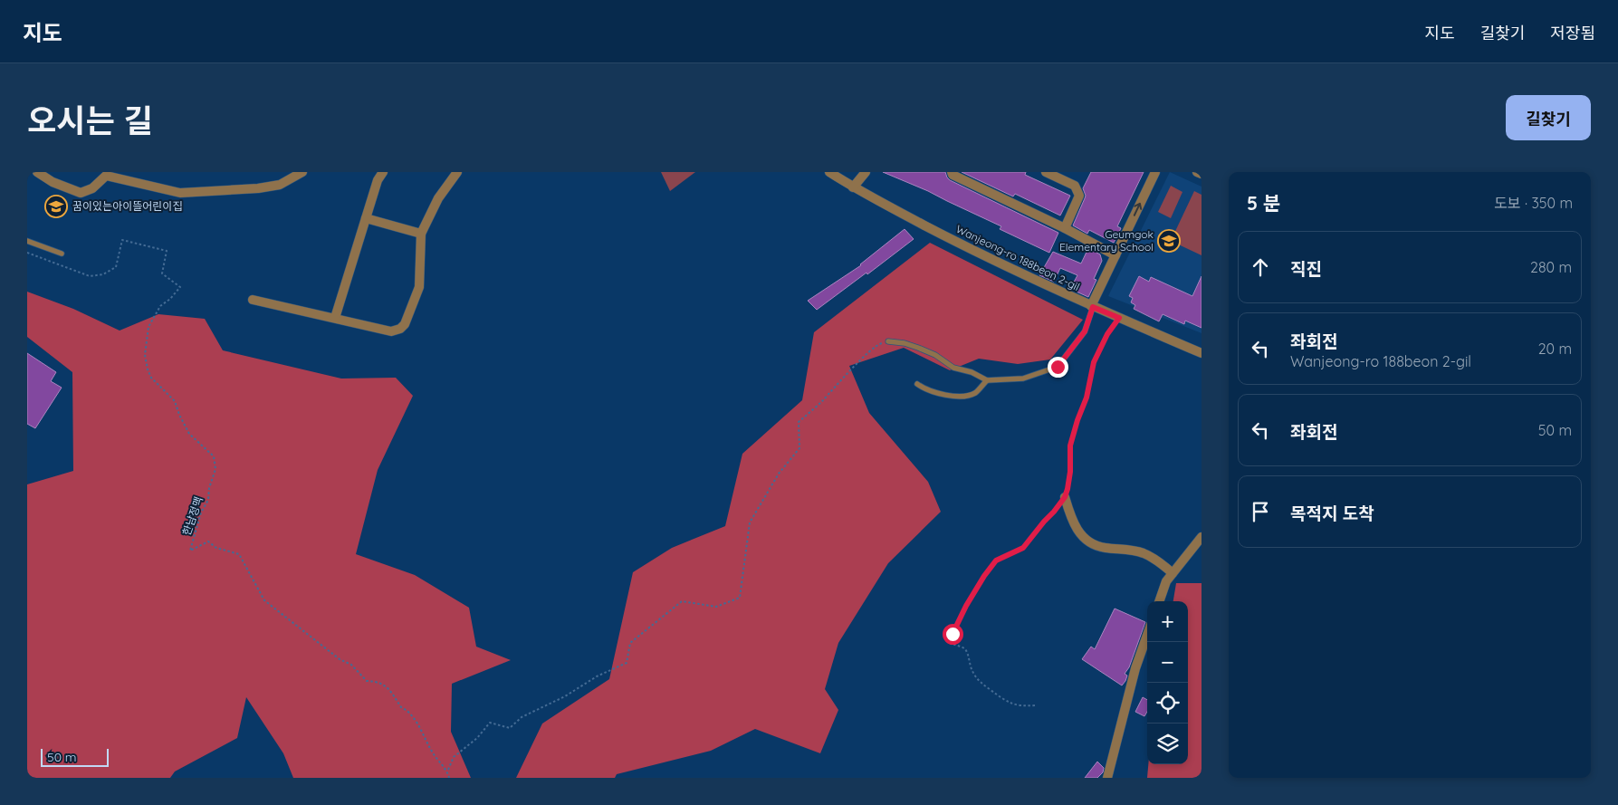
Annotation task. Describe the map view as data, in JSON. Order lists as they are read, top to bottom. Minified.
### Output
{"streets":{"street":["Wanjeong-ro 188beon 2-gil"],"path":["한남정맥"]},"places":{"school or university":["꿈이있는아이뜰어린이집","Geumgok Elementary School"]},"scale_bar":"50 m","page":{"header":"지도","nav":["지도","길찾기","저장됨"],"title":"오시는 길","buttons":"길찾기","heading":["5 분","도보 · 350 m"],"list":[["직진","280 m"],["좌회전","Wanjeong-ro 188beon 2-gil","20 m"],["좌회전","50 m"],"목적지 도착"],"map_buttons":["+","−"],"scale":"50 m"}}
